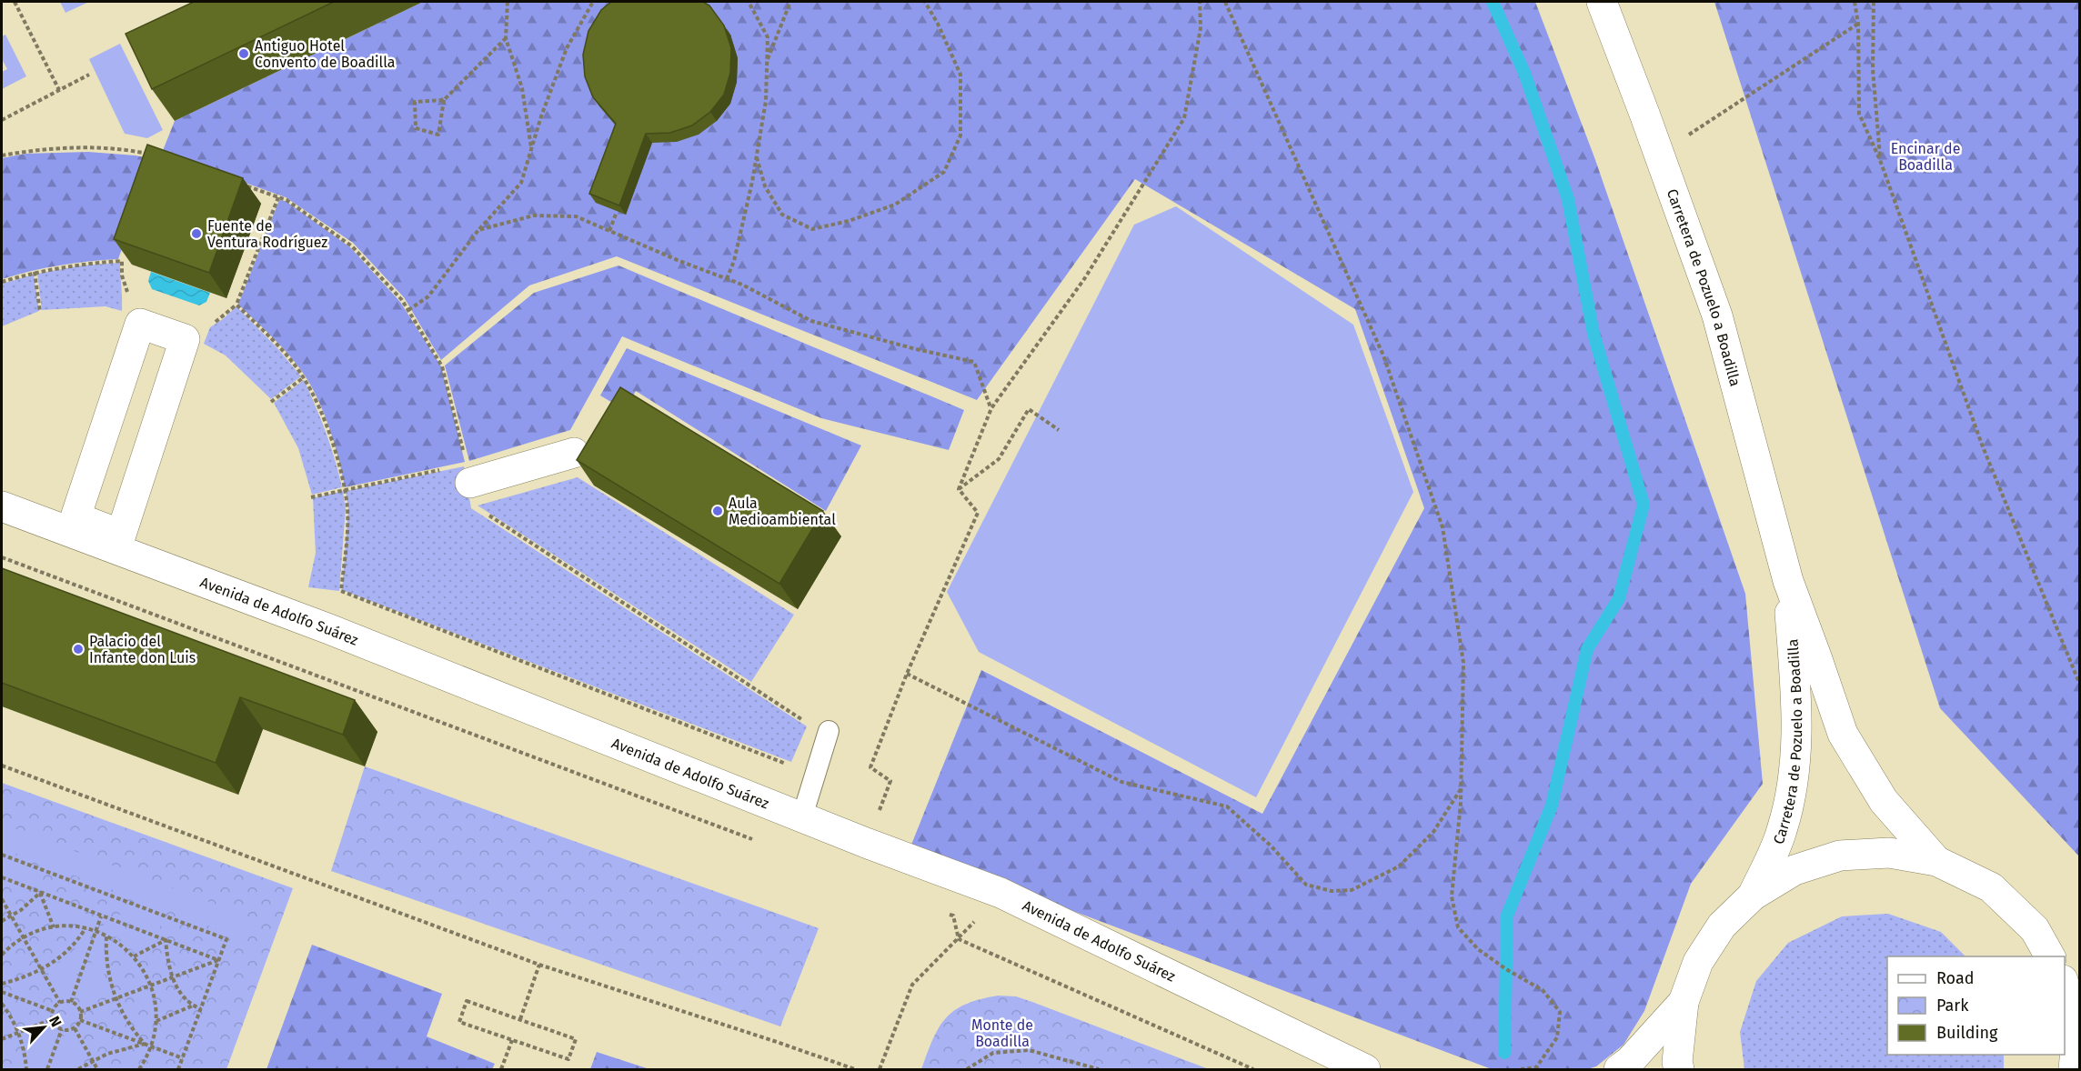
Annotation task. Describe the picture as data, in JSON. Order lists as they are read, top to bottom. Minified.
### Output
{"streets":{"street":["Carretera de Pozuelo a Boadilla","Avenida de Adolfo Suárez"]},"parks":["Encinar de Boadilla","Monte de Boadilla"],"places":["Antiguo Hotel Convento de Boadilla","Fuente de Ventura Rodríguez","Aula Medioambiental","Palacio del Infante don Luis"],"legend":["Road","Park","Building"],"north":"top right"}
